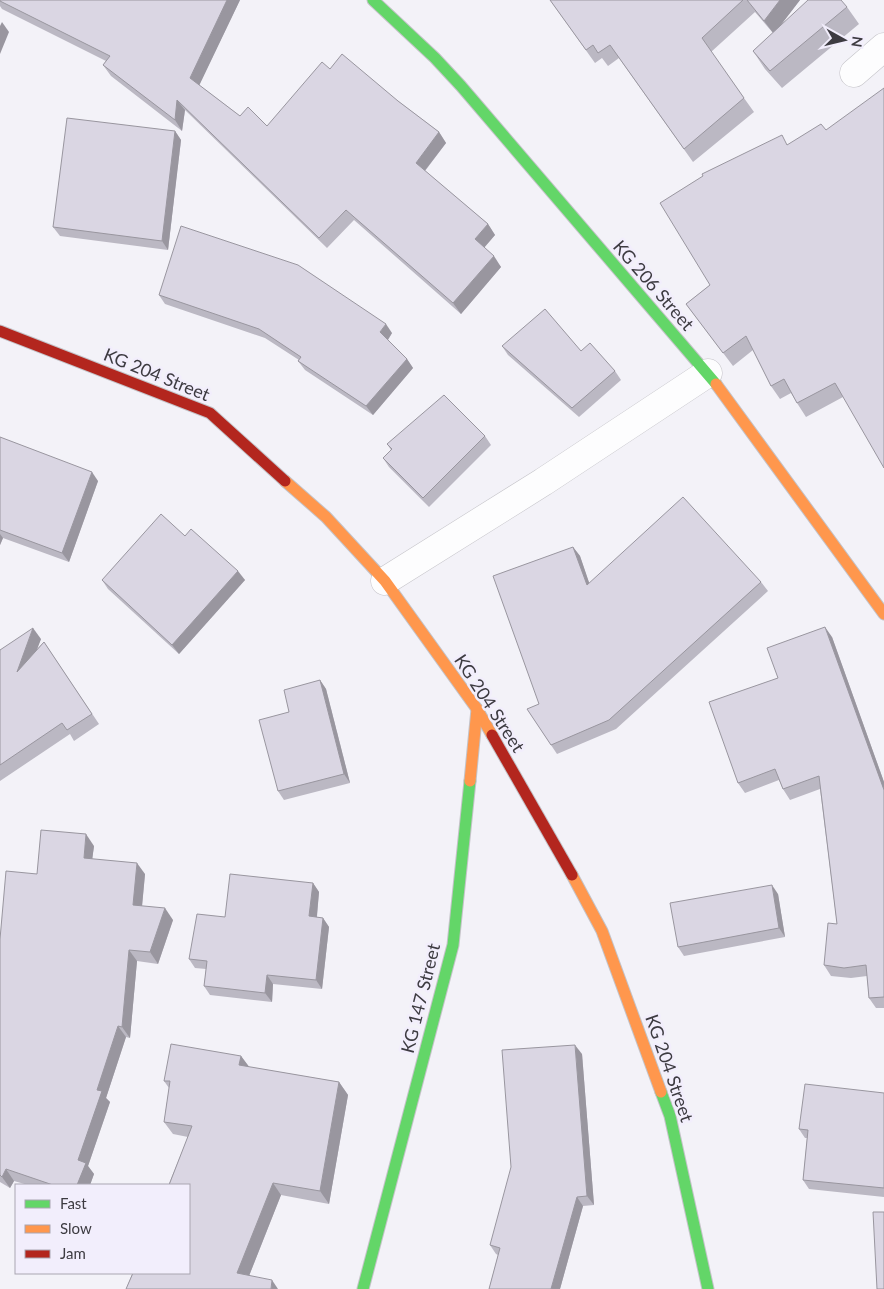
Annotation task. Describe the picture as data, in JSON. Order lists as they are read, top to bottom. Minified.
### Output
{"streets":{"street":["KG 206 Street","KG 204 Street","KG 147 Street"]},"crossings":[["KG 204 Street","KG 147 Street"]],"legend":["Fast","Slow","Jam"],"north":"right"}
